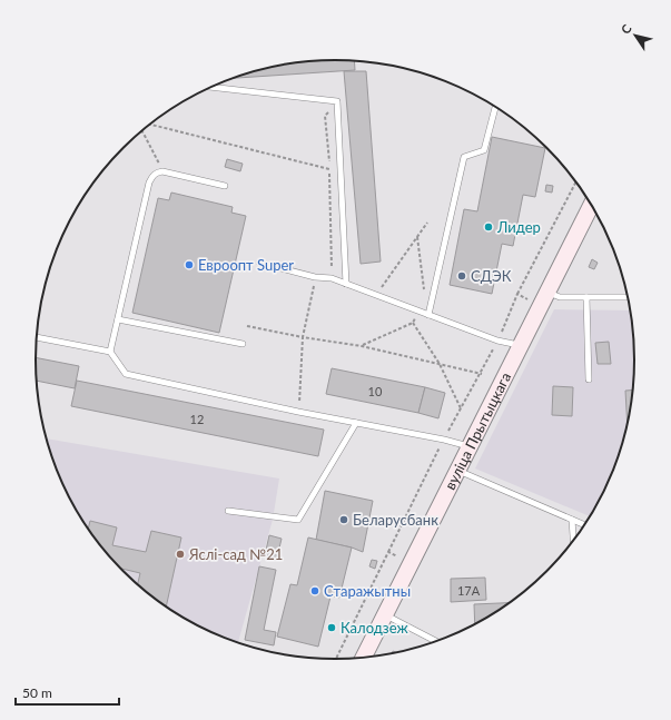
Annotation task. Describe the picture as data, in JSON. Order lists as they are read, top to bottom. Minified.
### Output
{"streets":{"street":["вуліца Прытыцкага"]},"places":["Лидер","Евроопт Super","СДЭК","Беларусбанк","Яслі-сад №21","Старажытны","Калодзеж"],"house_numbers":["10","12","17А"],"scale_bar":"50 m","north":"top left"}
